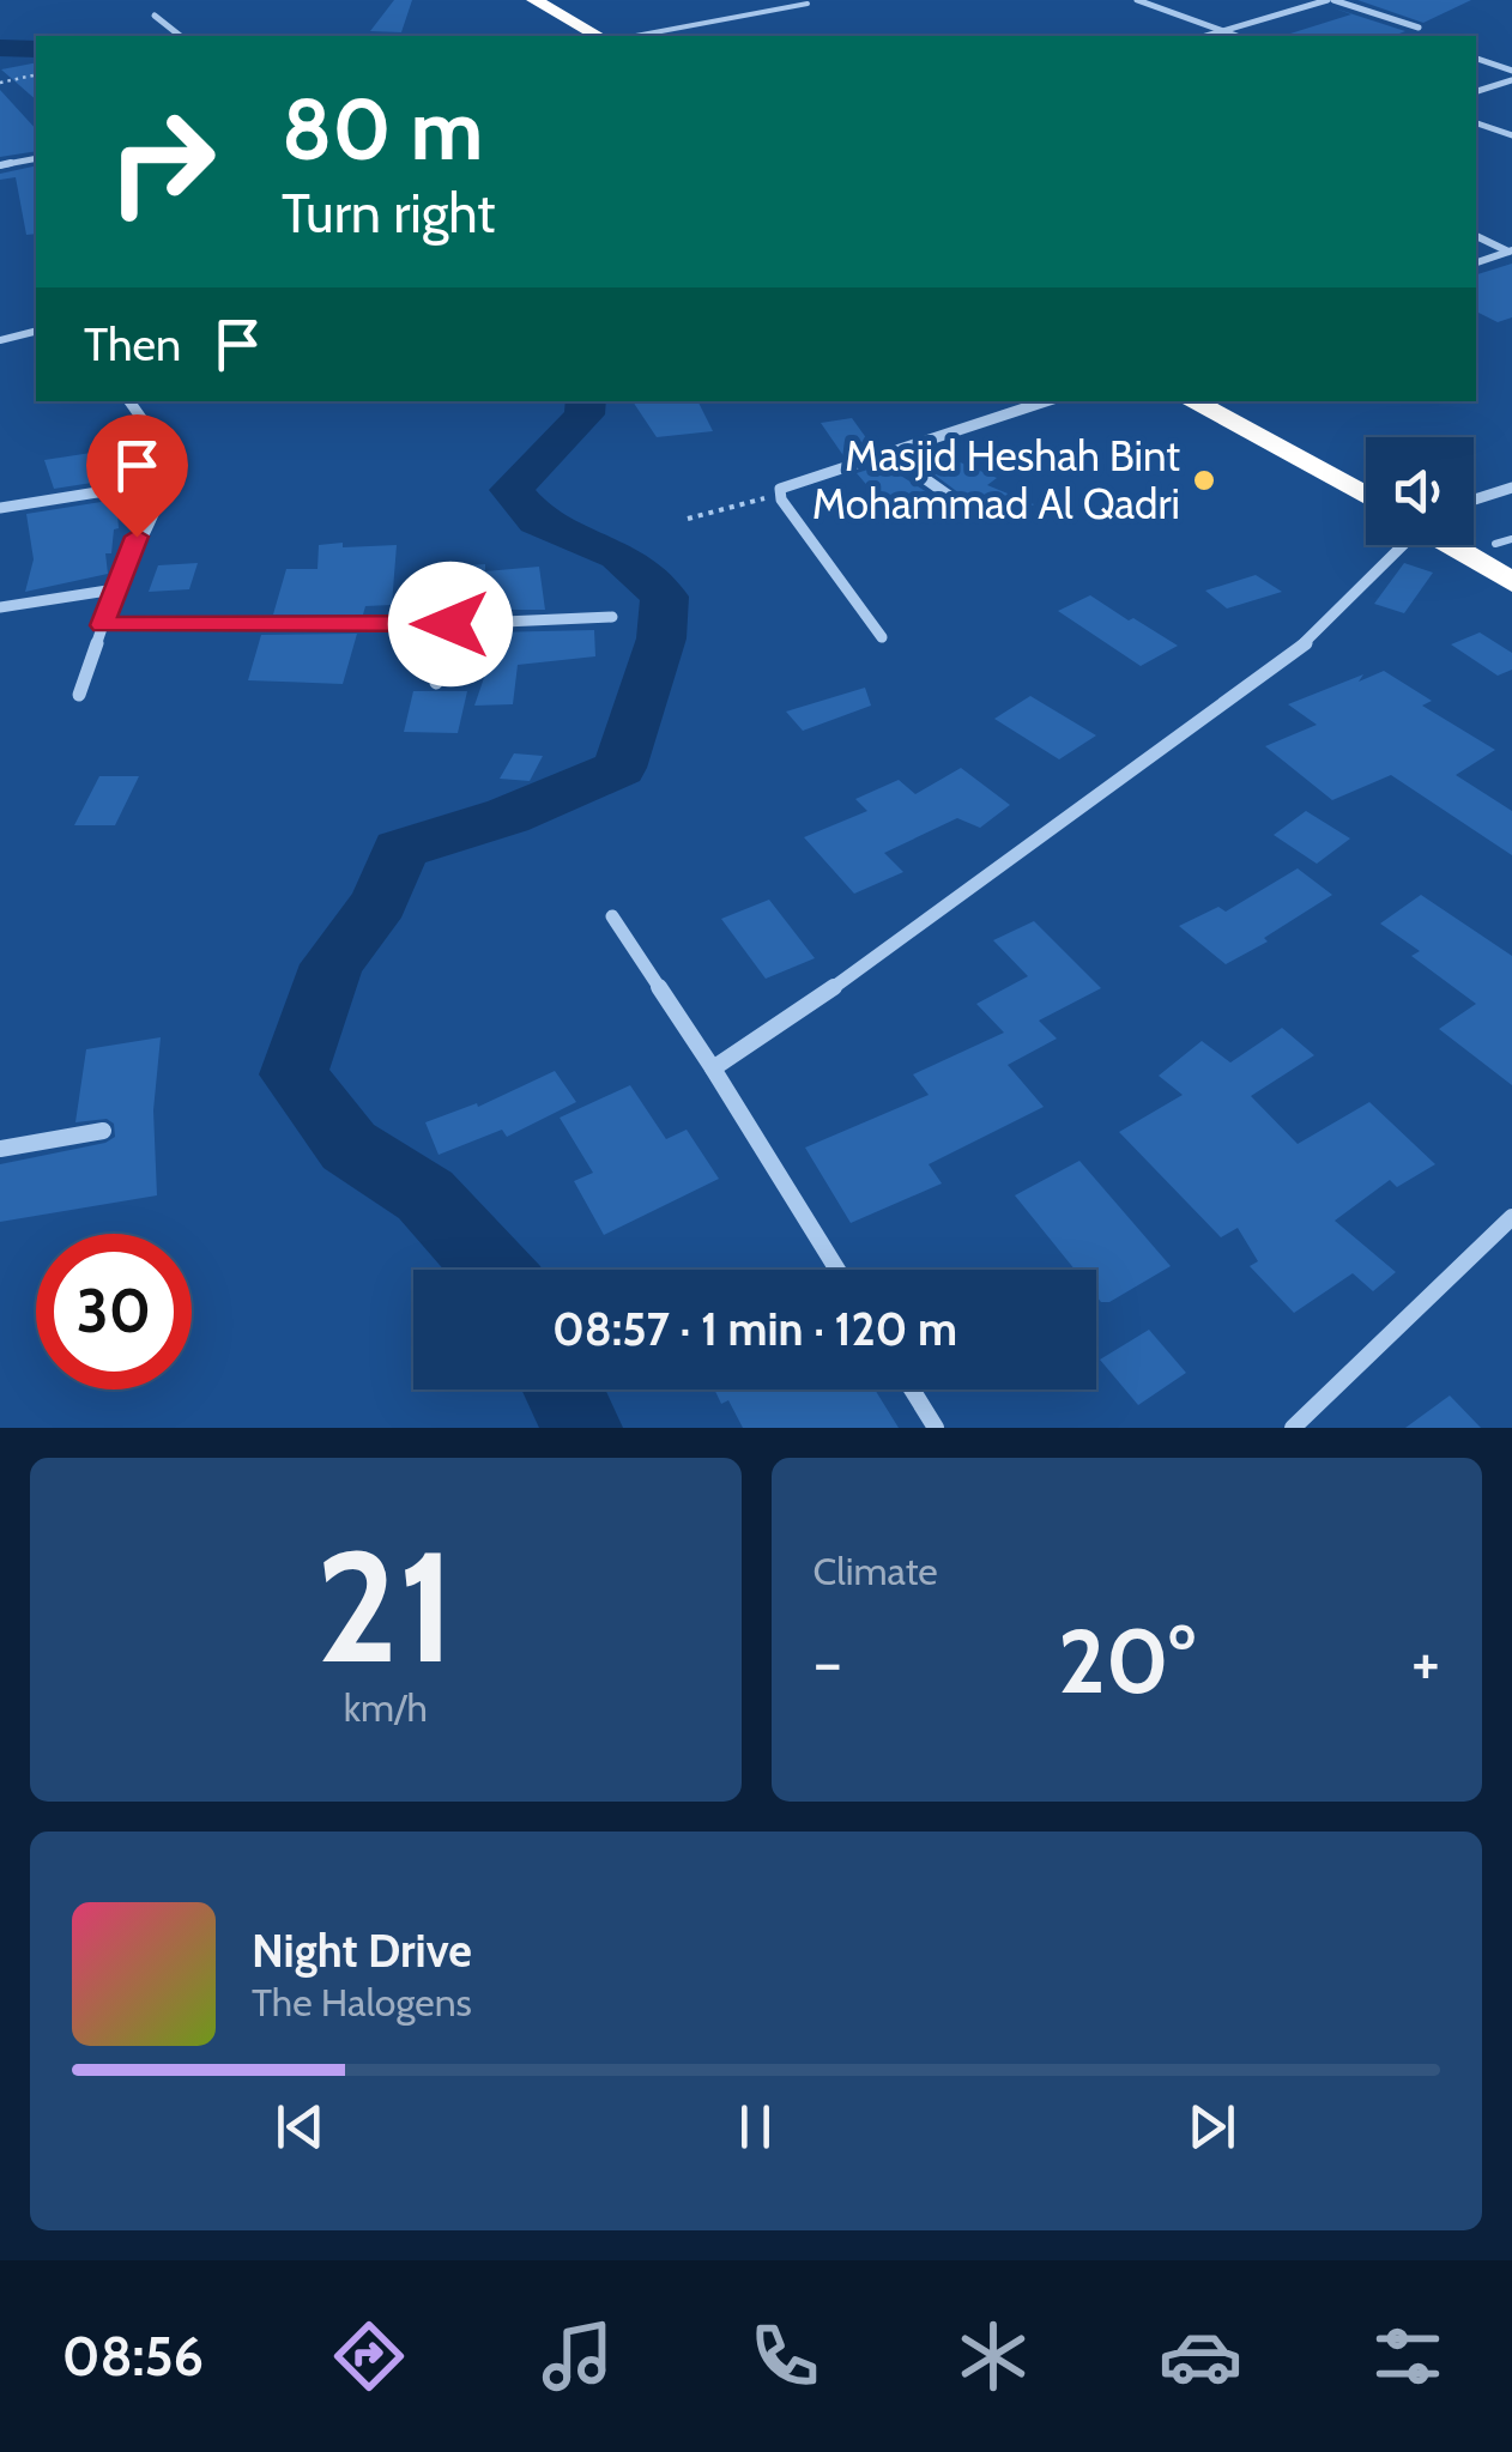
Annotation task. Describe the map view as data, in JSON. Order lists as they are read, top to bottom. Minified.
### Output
{"places":["Masjid Heshah Bint Mohammad Al Qadri"],"page":{"turn":["80 m","Turn right"],"then":"Then","limit":"30","trip":"08:57 · 1 min · 120 m","tile":[["21","km/h"],"Climate"],"heat":["−","20°","+"],"song":["Night Drive","The Halogens"],"tabs":"08:56"}}
